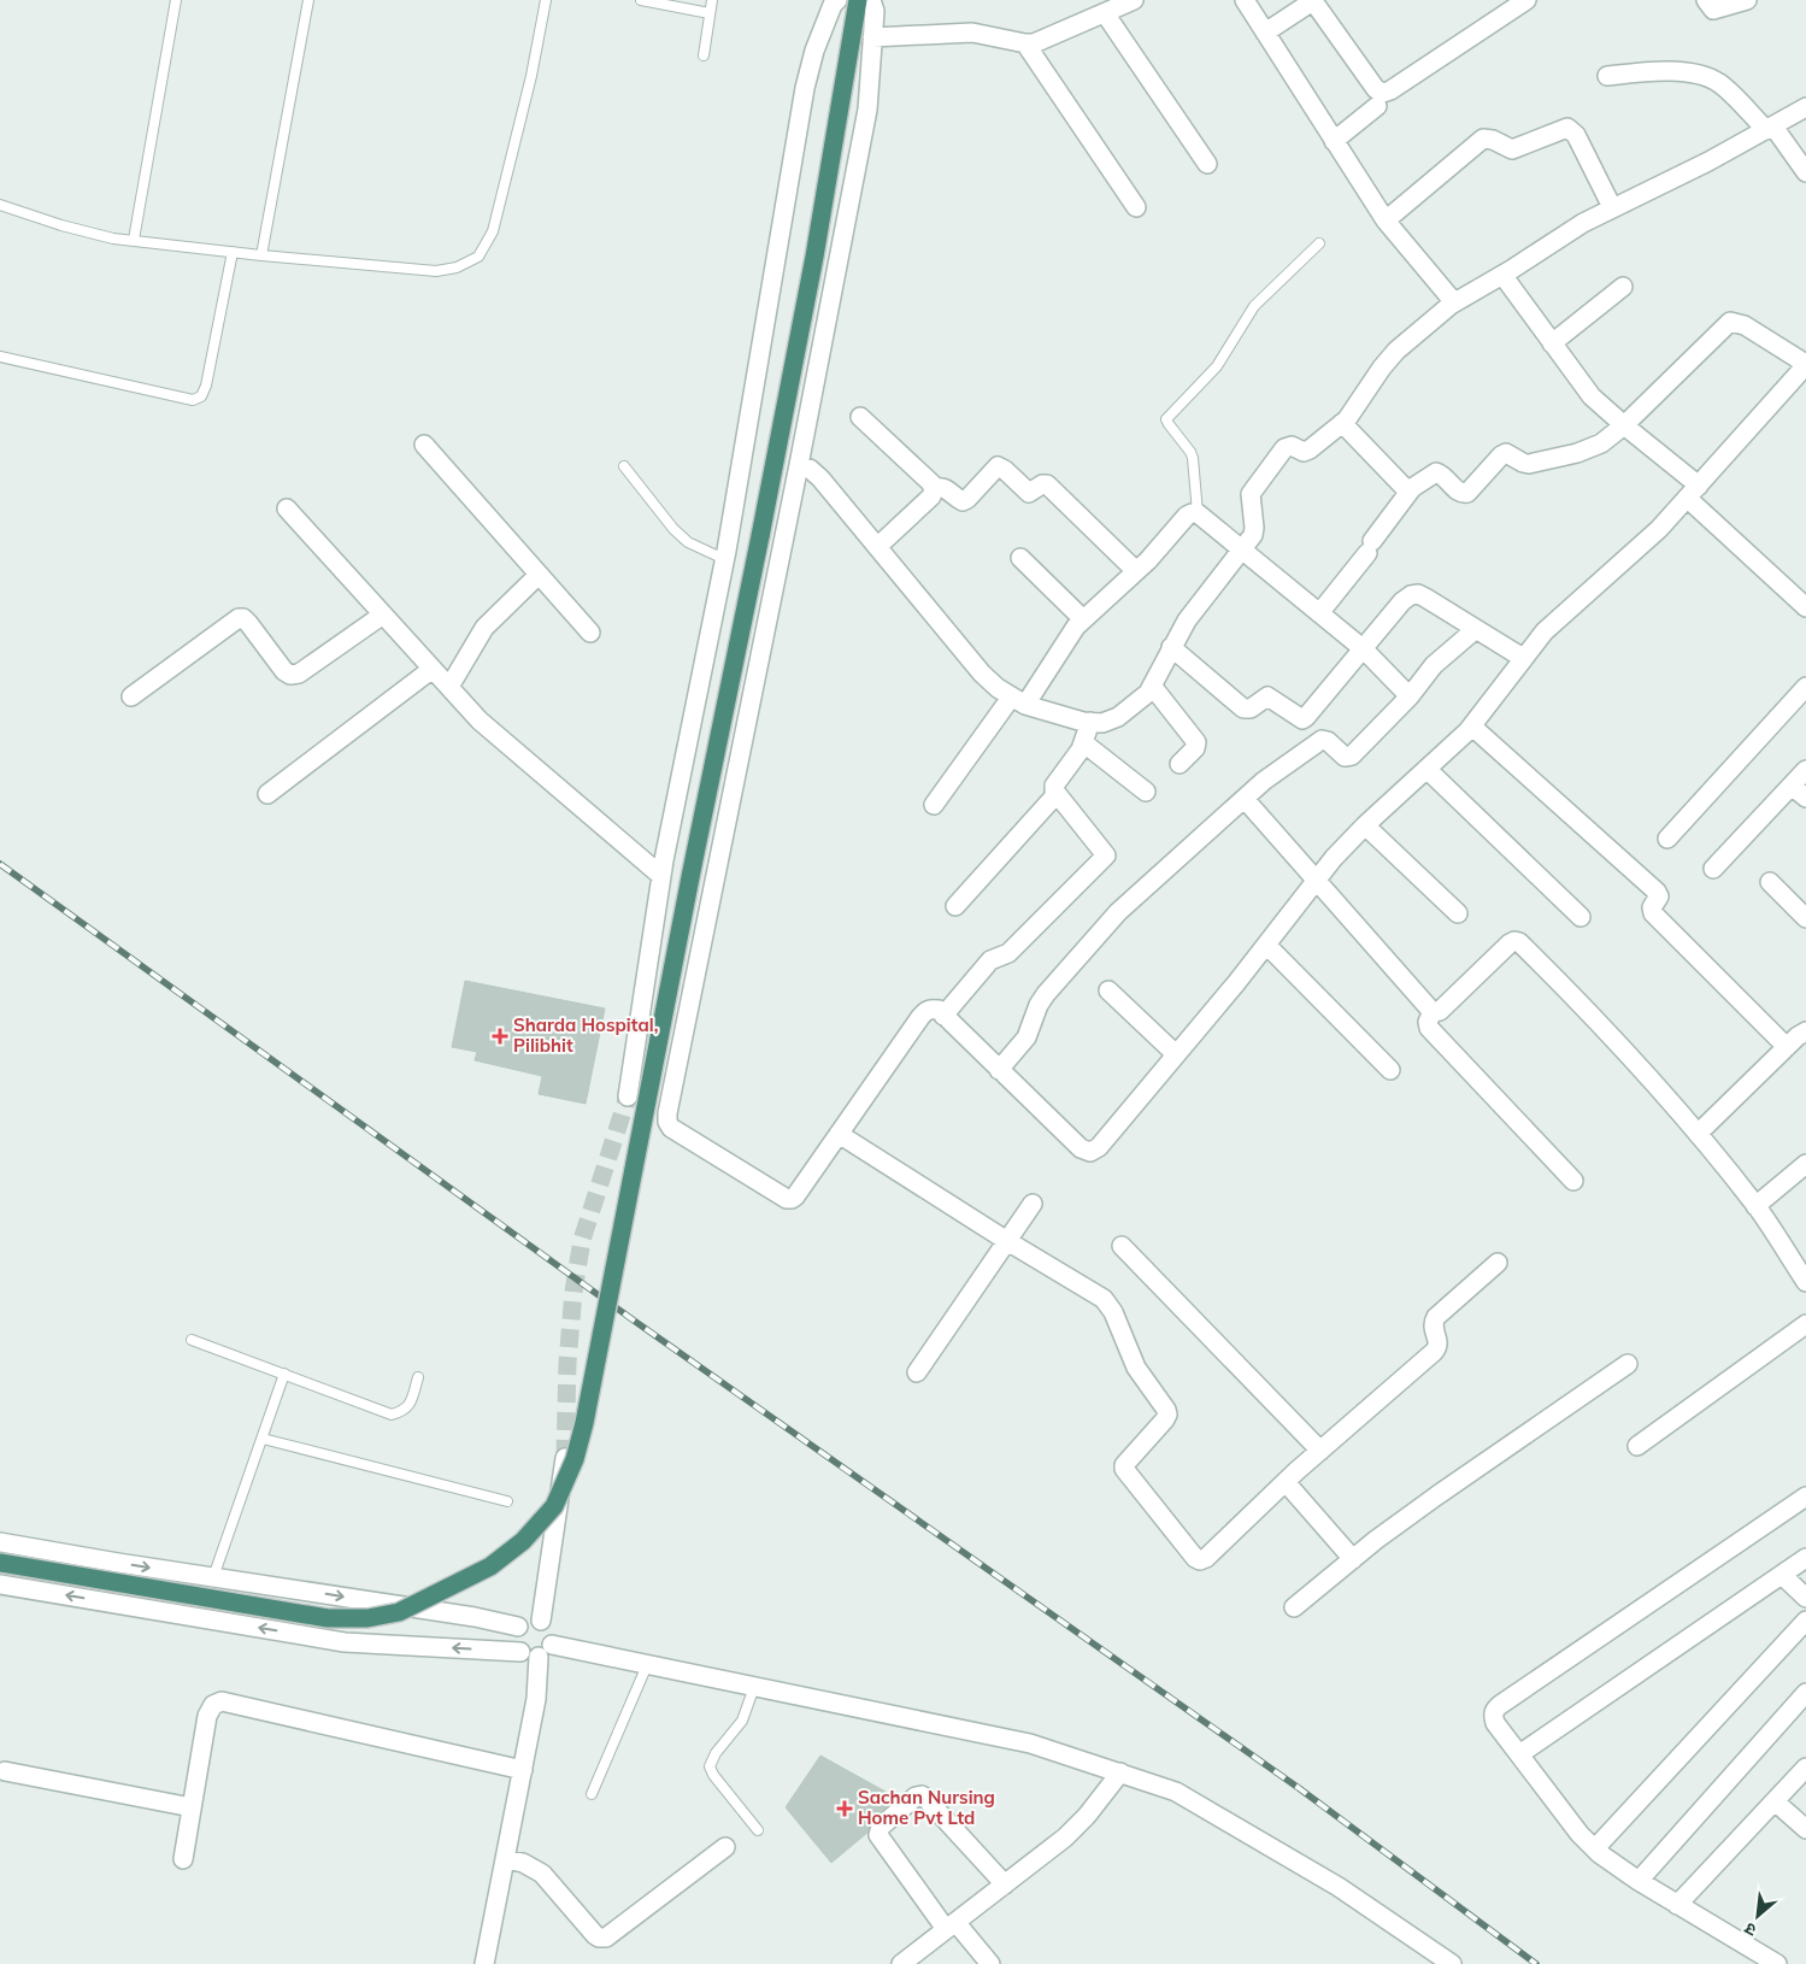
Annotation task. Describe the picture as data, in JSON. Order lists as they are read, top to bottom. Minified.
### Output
{"places":{"health":["Sharda Hospital, Pilibhit","Sachan Nursing Home Pvt Ltd"]},"north":"bottom left"}
